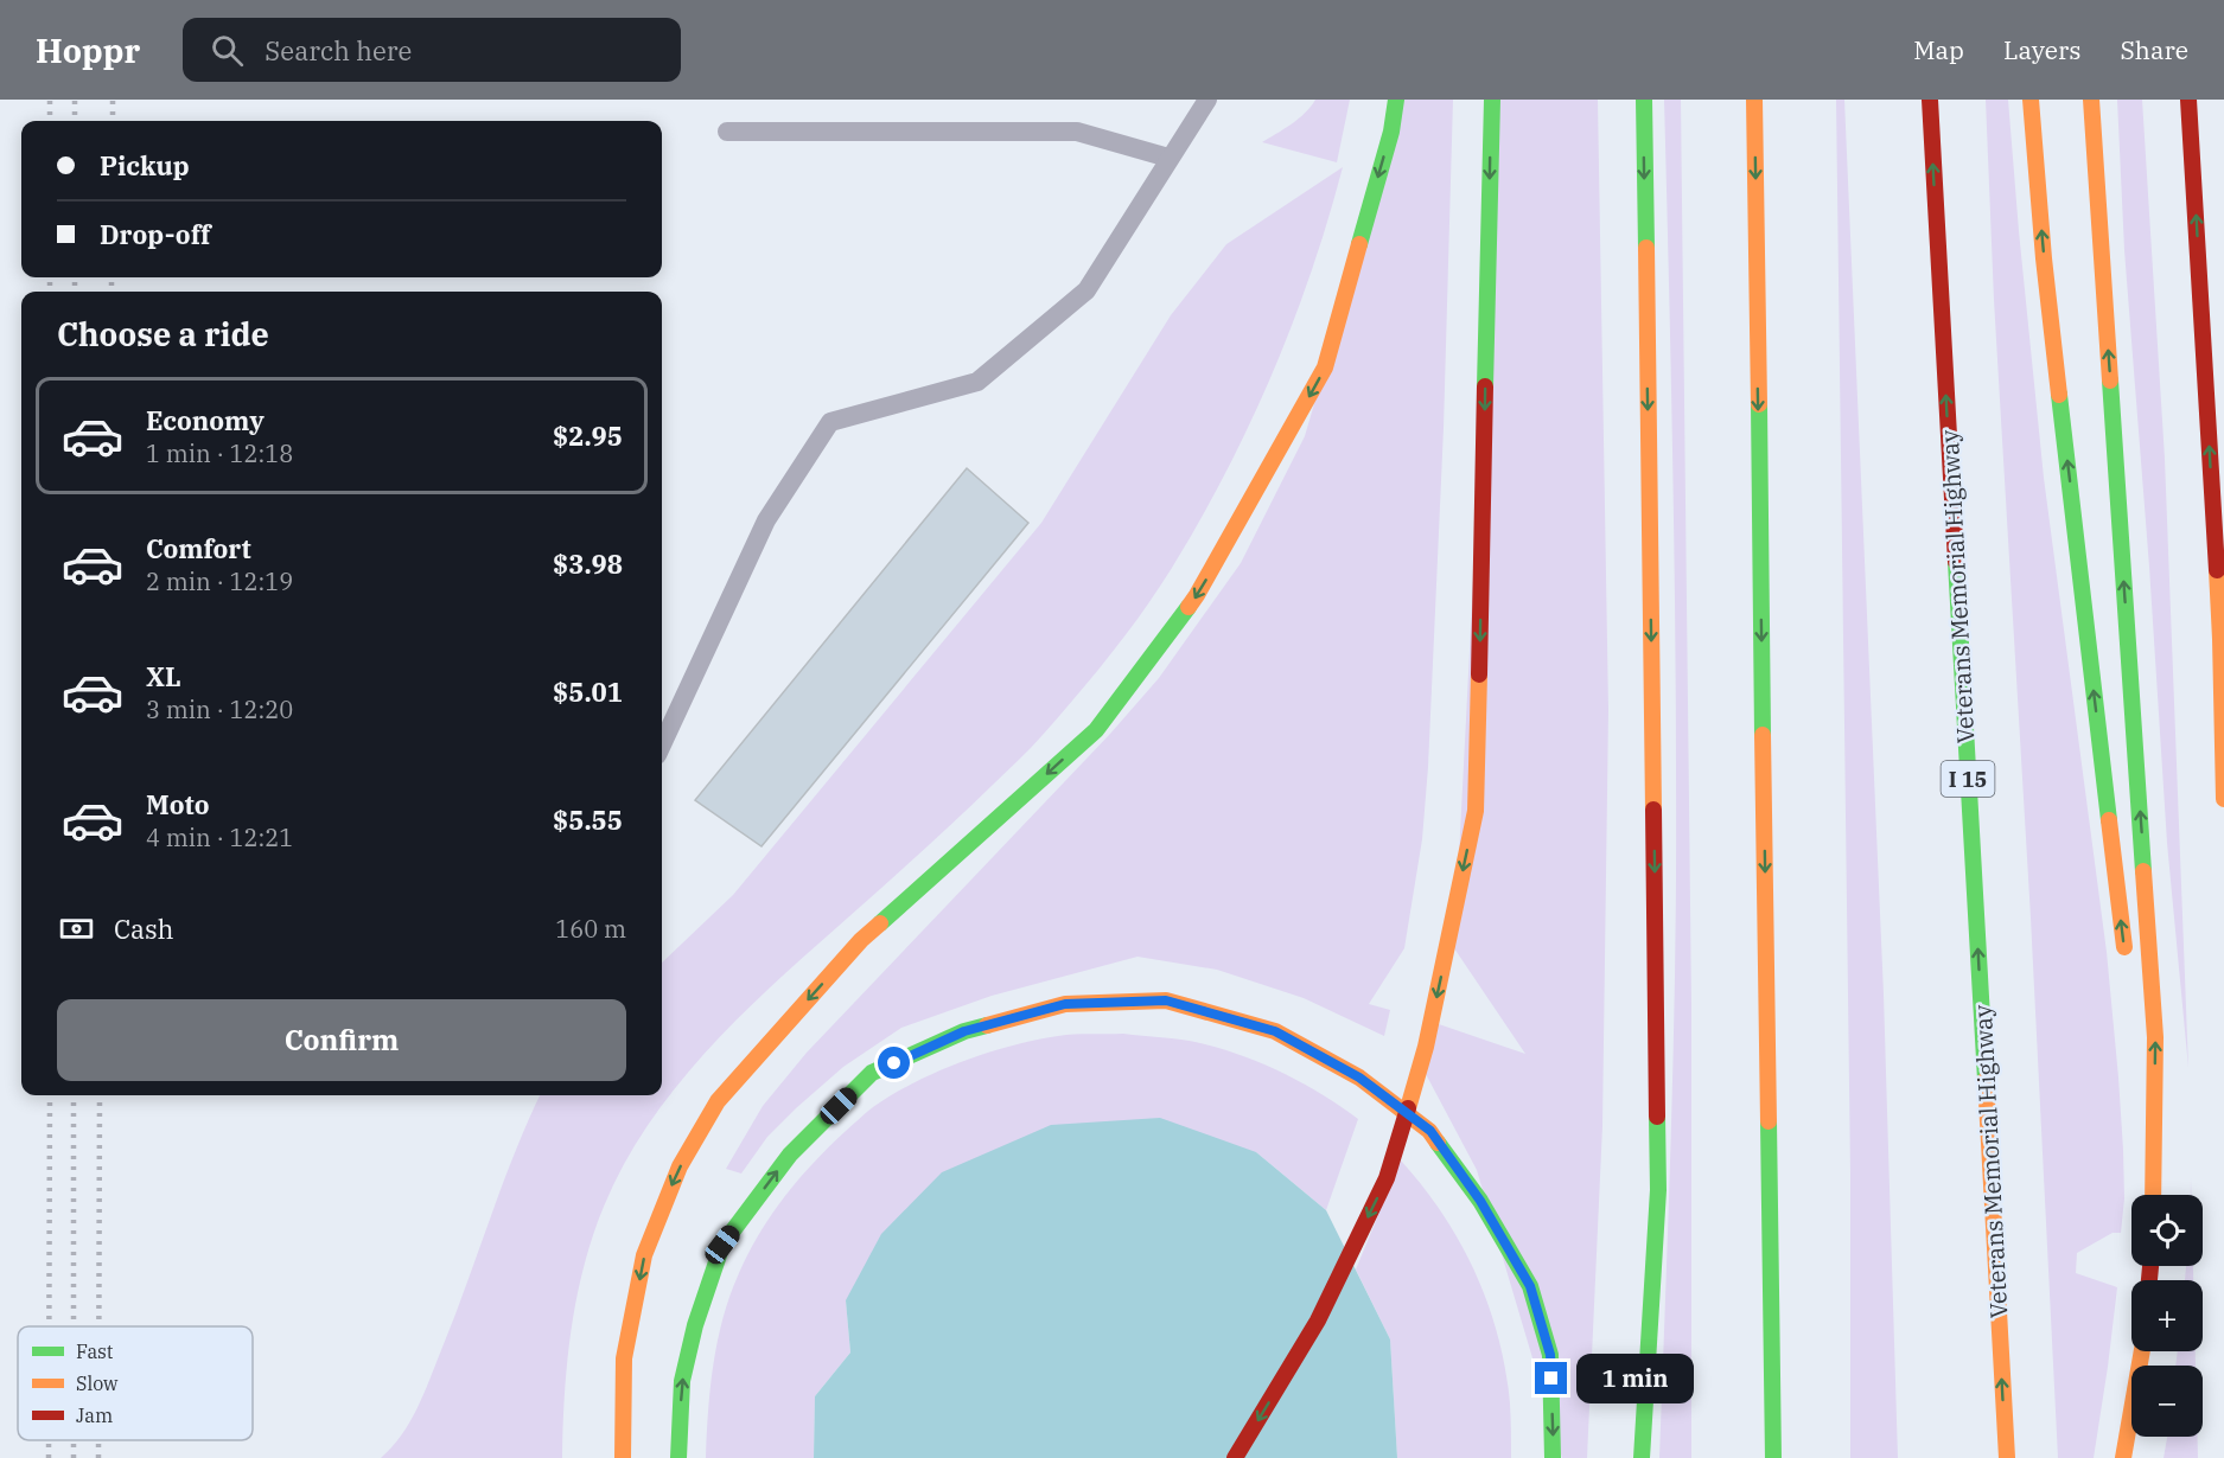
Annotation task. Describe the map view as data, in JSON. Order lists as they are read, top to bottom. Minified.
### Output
{"streets":{"highway":["Veterans Memorial Highway","I 15"]},"legend":["Fast","Slow","Jam"],"page":{"header":"Hoppr","search":"Search here","nav":["Map","Layers","Share"],"banner":["Pickup","Drop-off"],"heading":"Choose a ride","list":[{"name":"Economy","note":"1 min · 12:18","value":"$2.95"},{"name":"Comfort","note":"2 min · 12:19","value":"$3.98"},{"name":"XL","note":"3 min · 12:20","value":"$5.01"},{"name":"Moto","note":"4 min · 12:21","value":"$5.55"}],"pay":["Cash","160 m"],"buttons":"Confirm","map_buttons":["+","−"],"bubble":"1 min"}}
